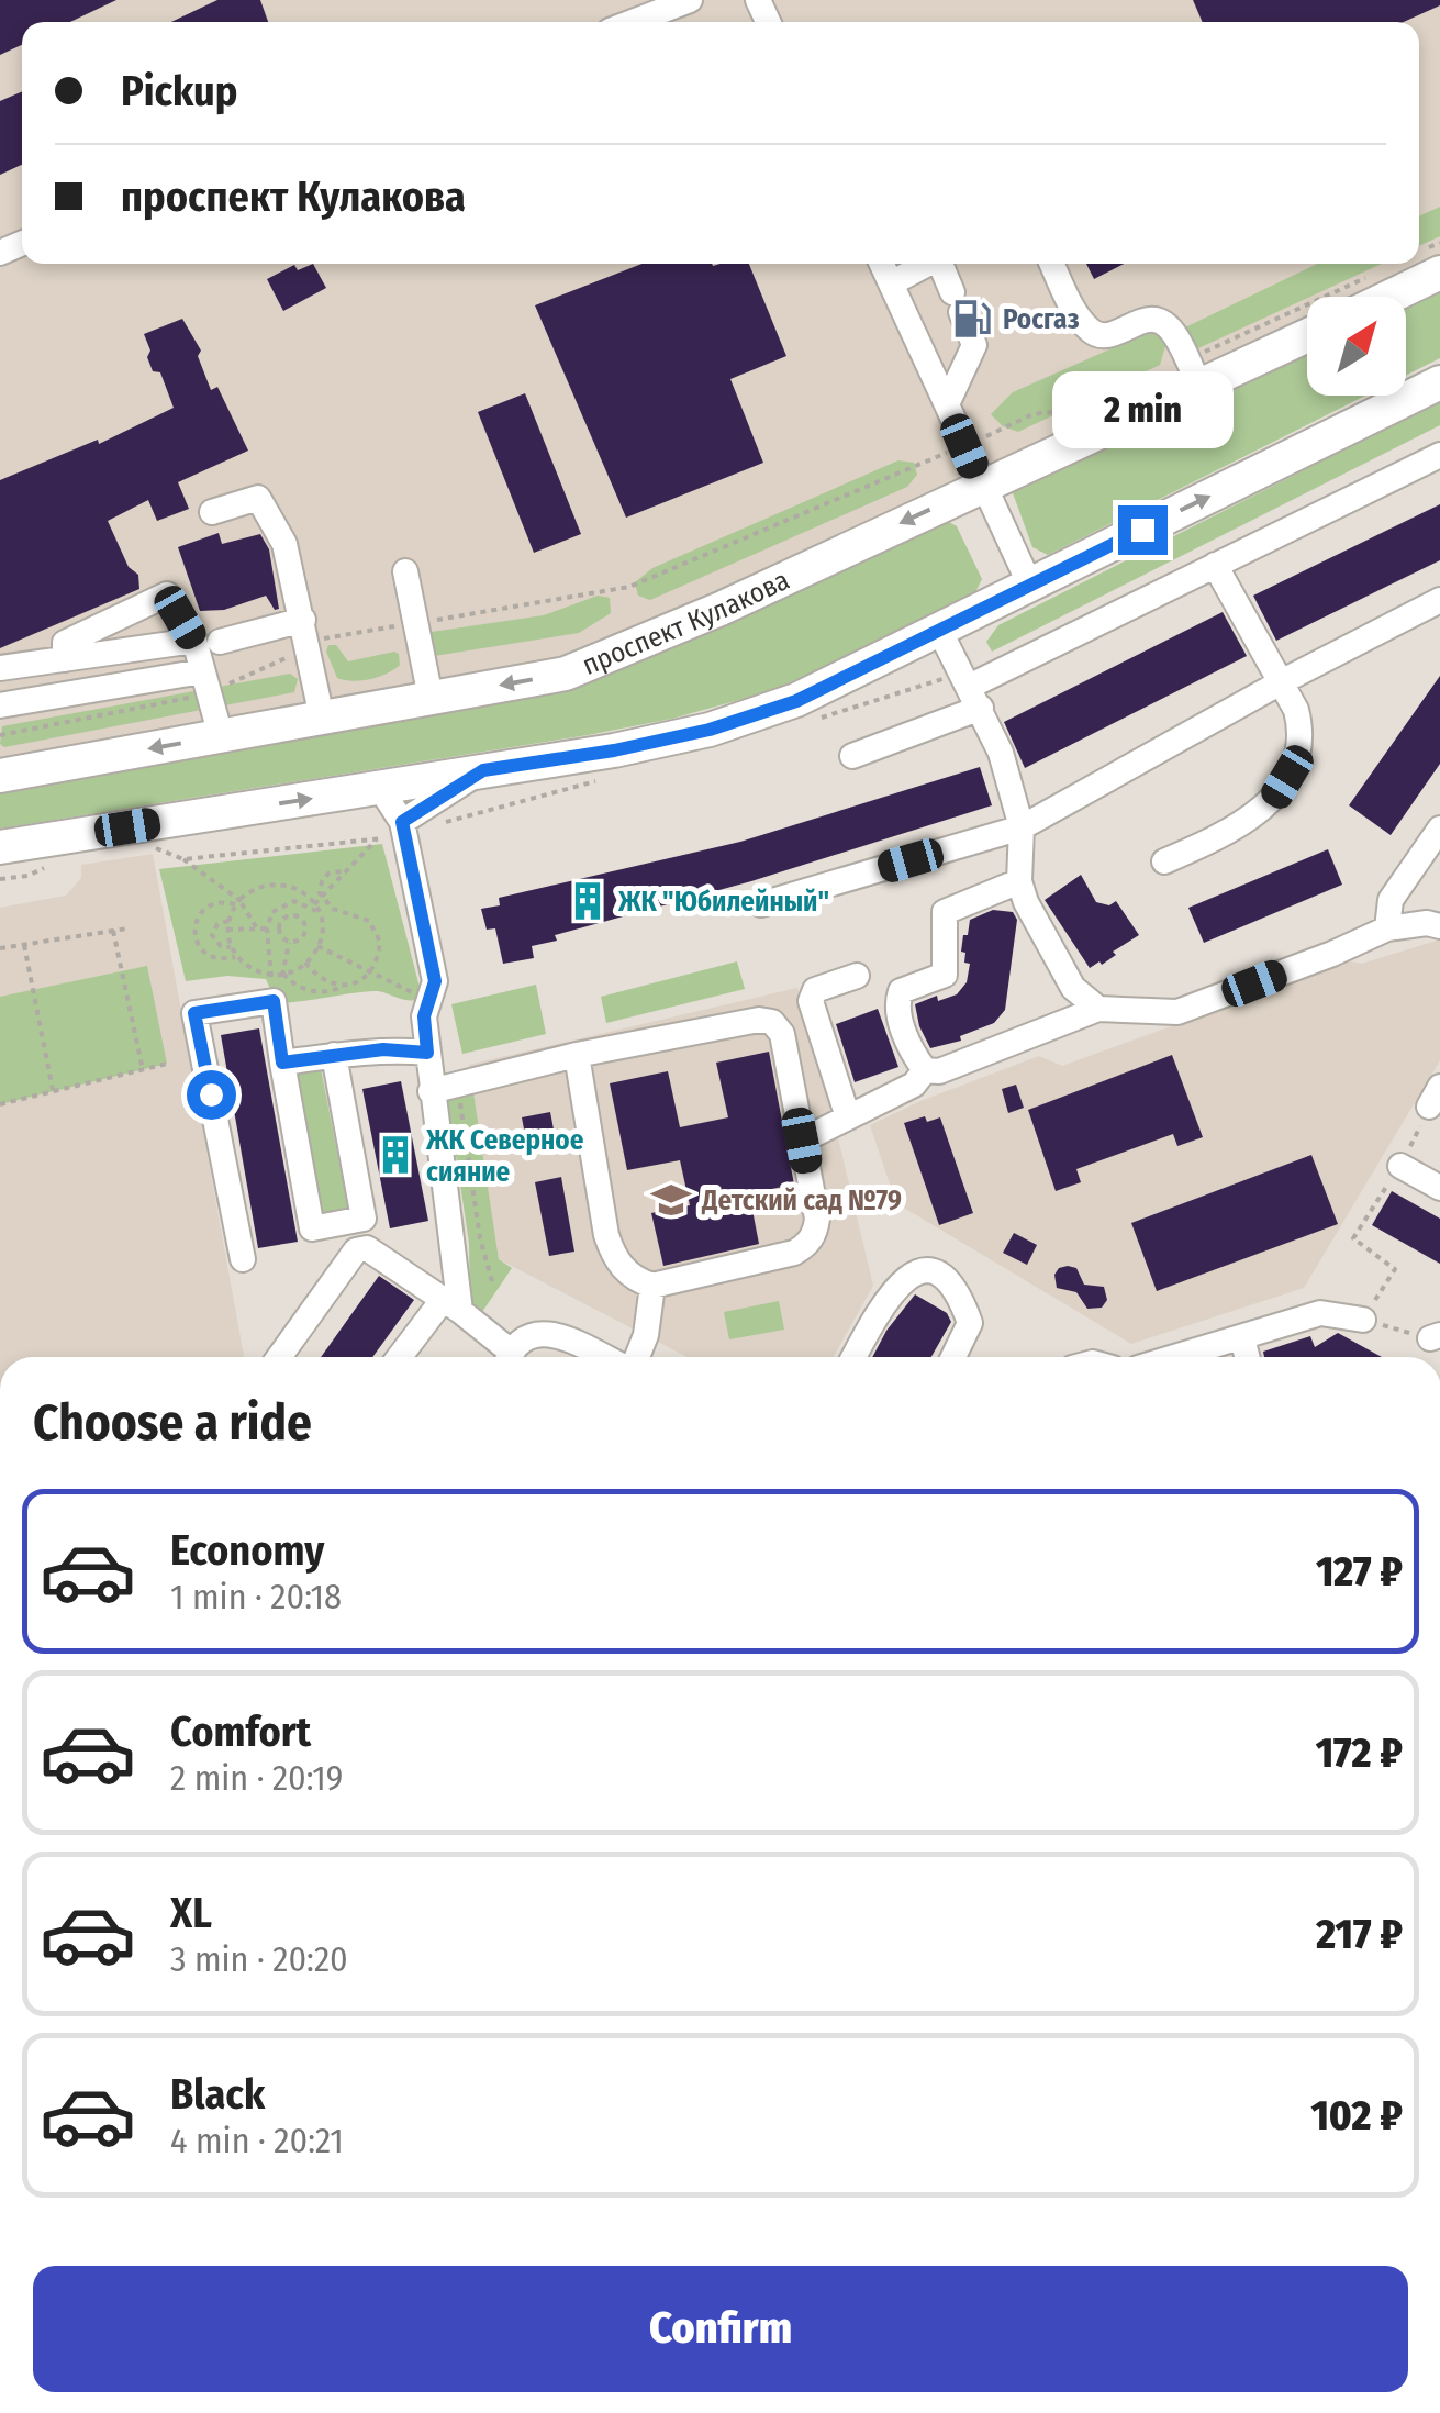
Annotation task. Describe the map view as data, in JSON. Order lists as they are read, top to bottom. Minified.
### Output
{"streets":{"main road":["проспект Кулакова"]},"places":{"fuel station":["Росгаз"],"building":["ЖК \"Юбилейный\"","ЖК Северное сияние"],"school or university":["Детский сад №79"]},"north":"top right","page":{"banner":["Pickup","проспект Кулакова"],"bubble":"2 min","heading":"Choose a ride","list":[{"name":"Economy","note":"1 min · 20:18","value":"127 ₽"},{"name":"Comfort","note":"2 min · 20:19","value":"172 ₽"},{"name":"XL","note":"3 min · 20:20","value":"217 ₽"},{"name":"Black","note":"4 min · 20:21","value":"102 ₽"}],"buttons":"Confirm"}}
